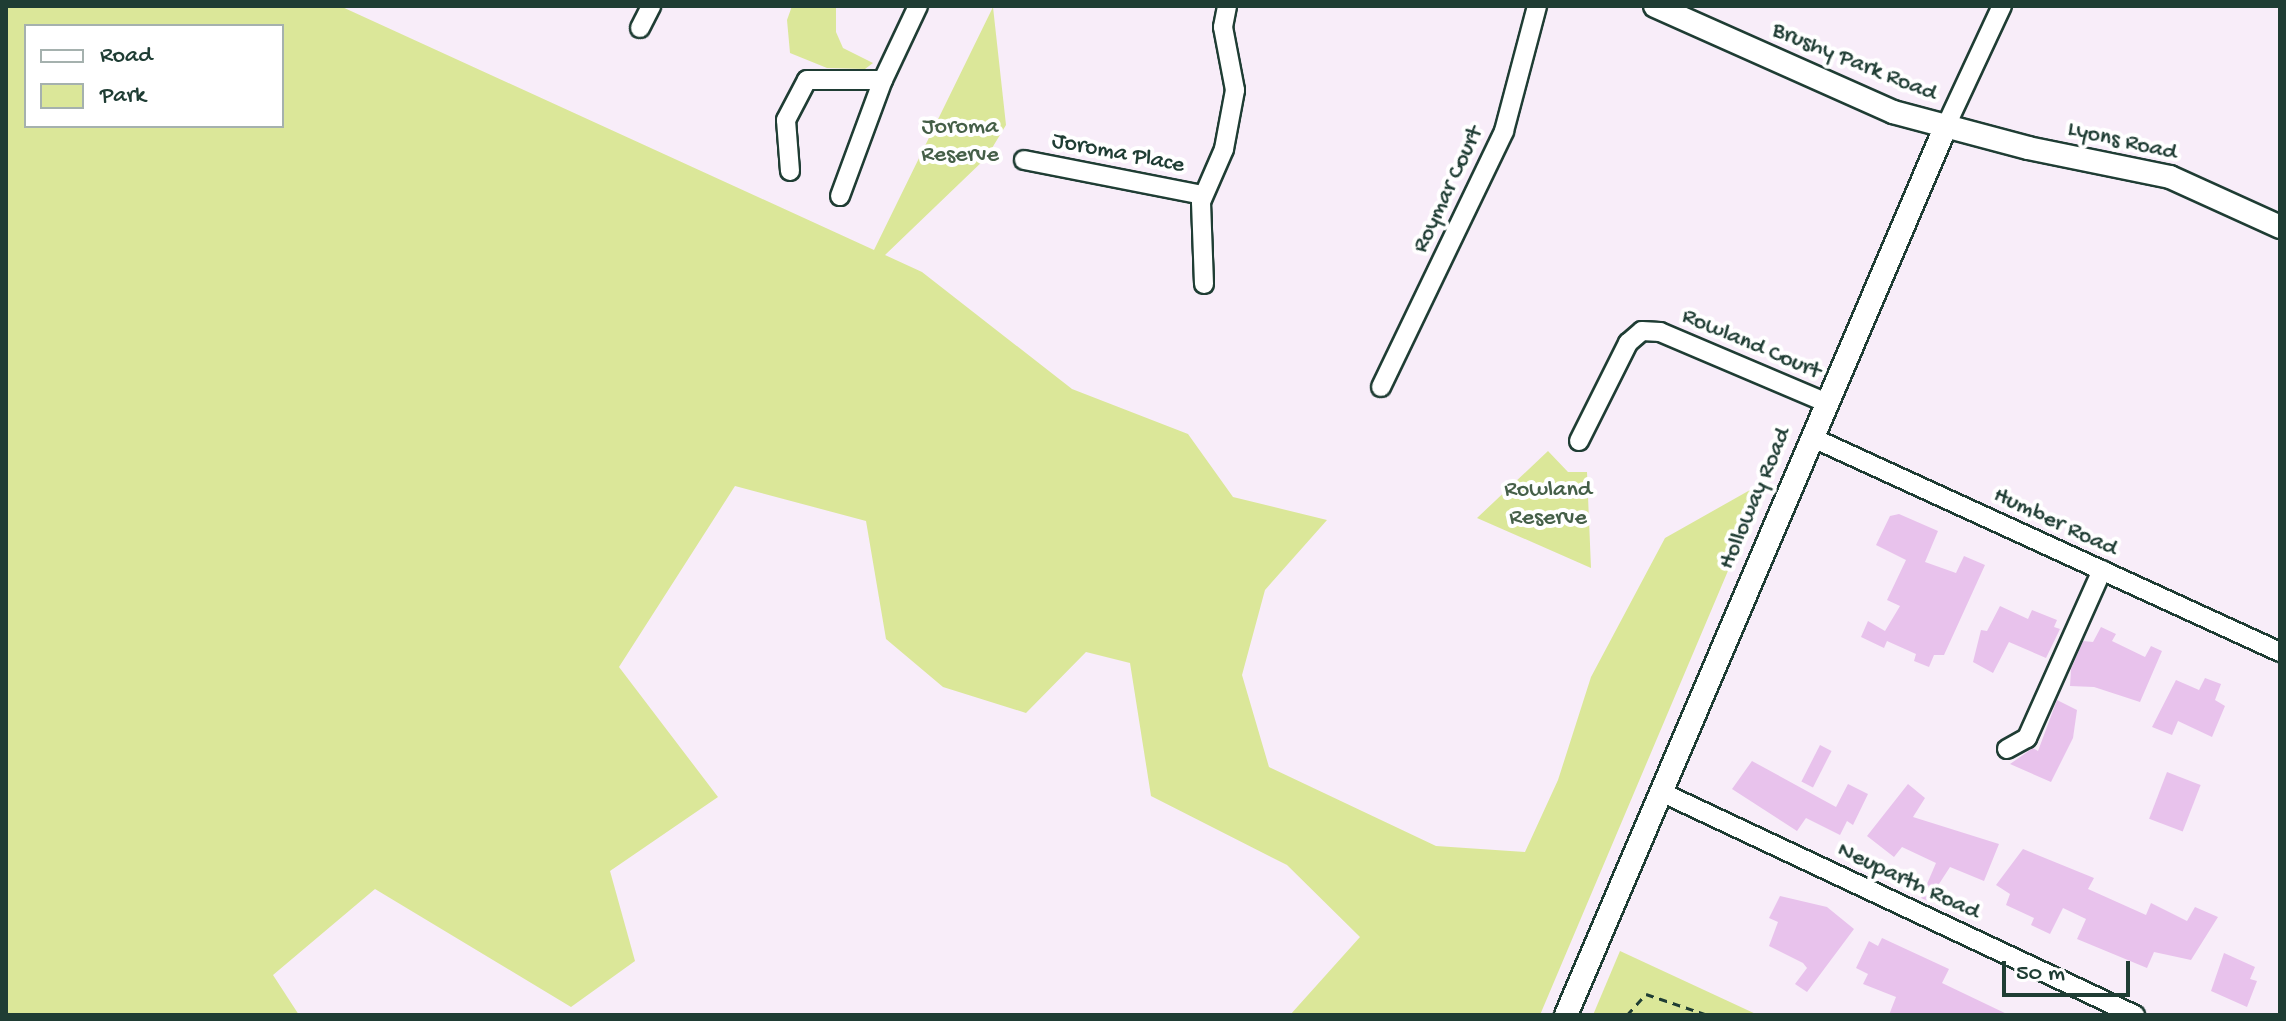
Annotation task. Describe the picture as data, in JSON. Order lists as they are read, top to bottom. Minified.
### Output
{"streets":{"main road":["Brushy Park Road","Lyons Road","Holloway Road"],"street":["Joroma Place","Roymar Court","Rowland Court","Humber Road","Neuparth Road"]},"crossings":[["Brushy Park Road","Lyons Road"],["Brushy Park Road","Holloway Road"],["Lyons Road","Holloway Road"],["Rowland Court","Holloway Road"],["Holloway Road","Humber Road"],["Holloway Road","Neuparth Road"]],"parks":["Joroma Reserve","Rowland Reserve"],"legend":["Road","Park"],"scale_bar":"50 m"}
